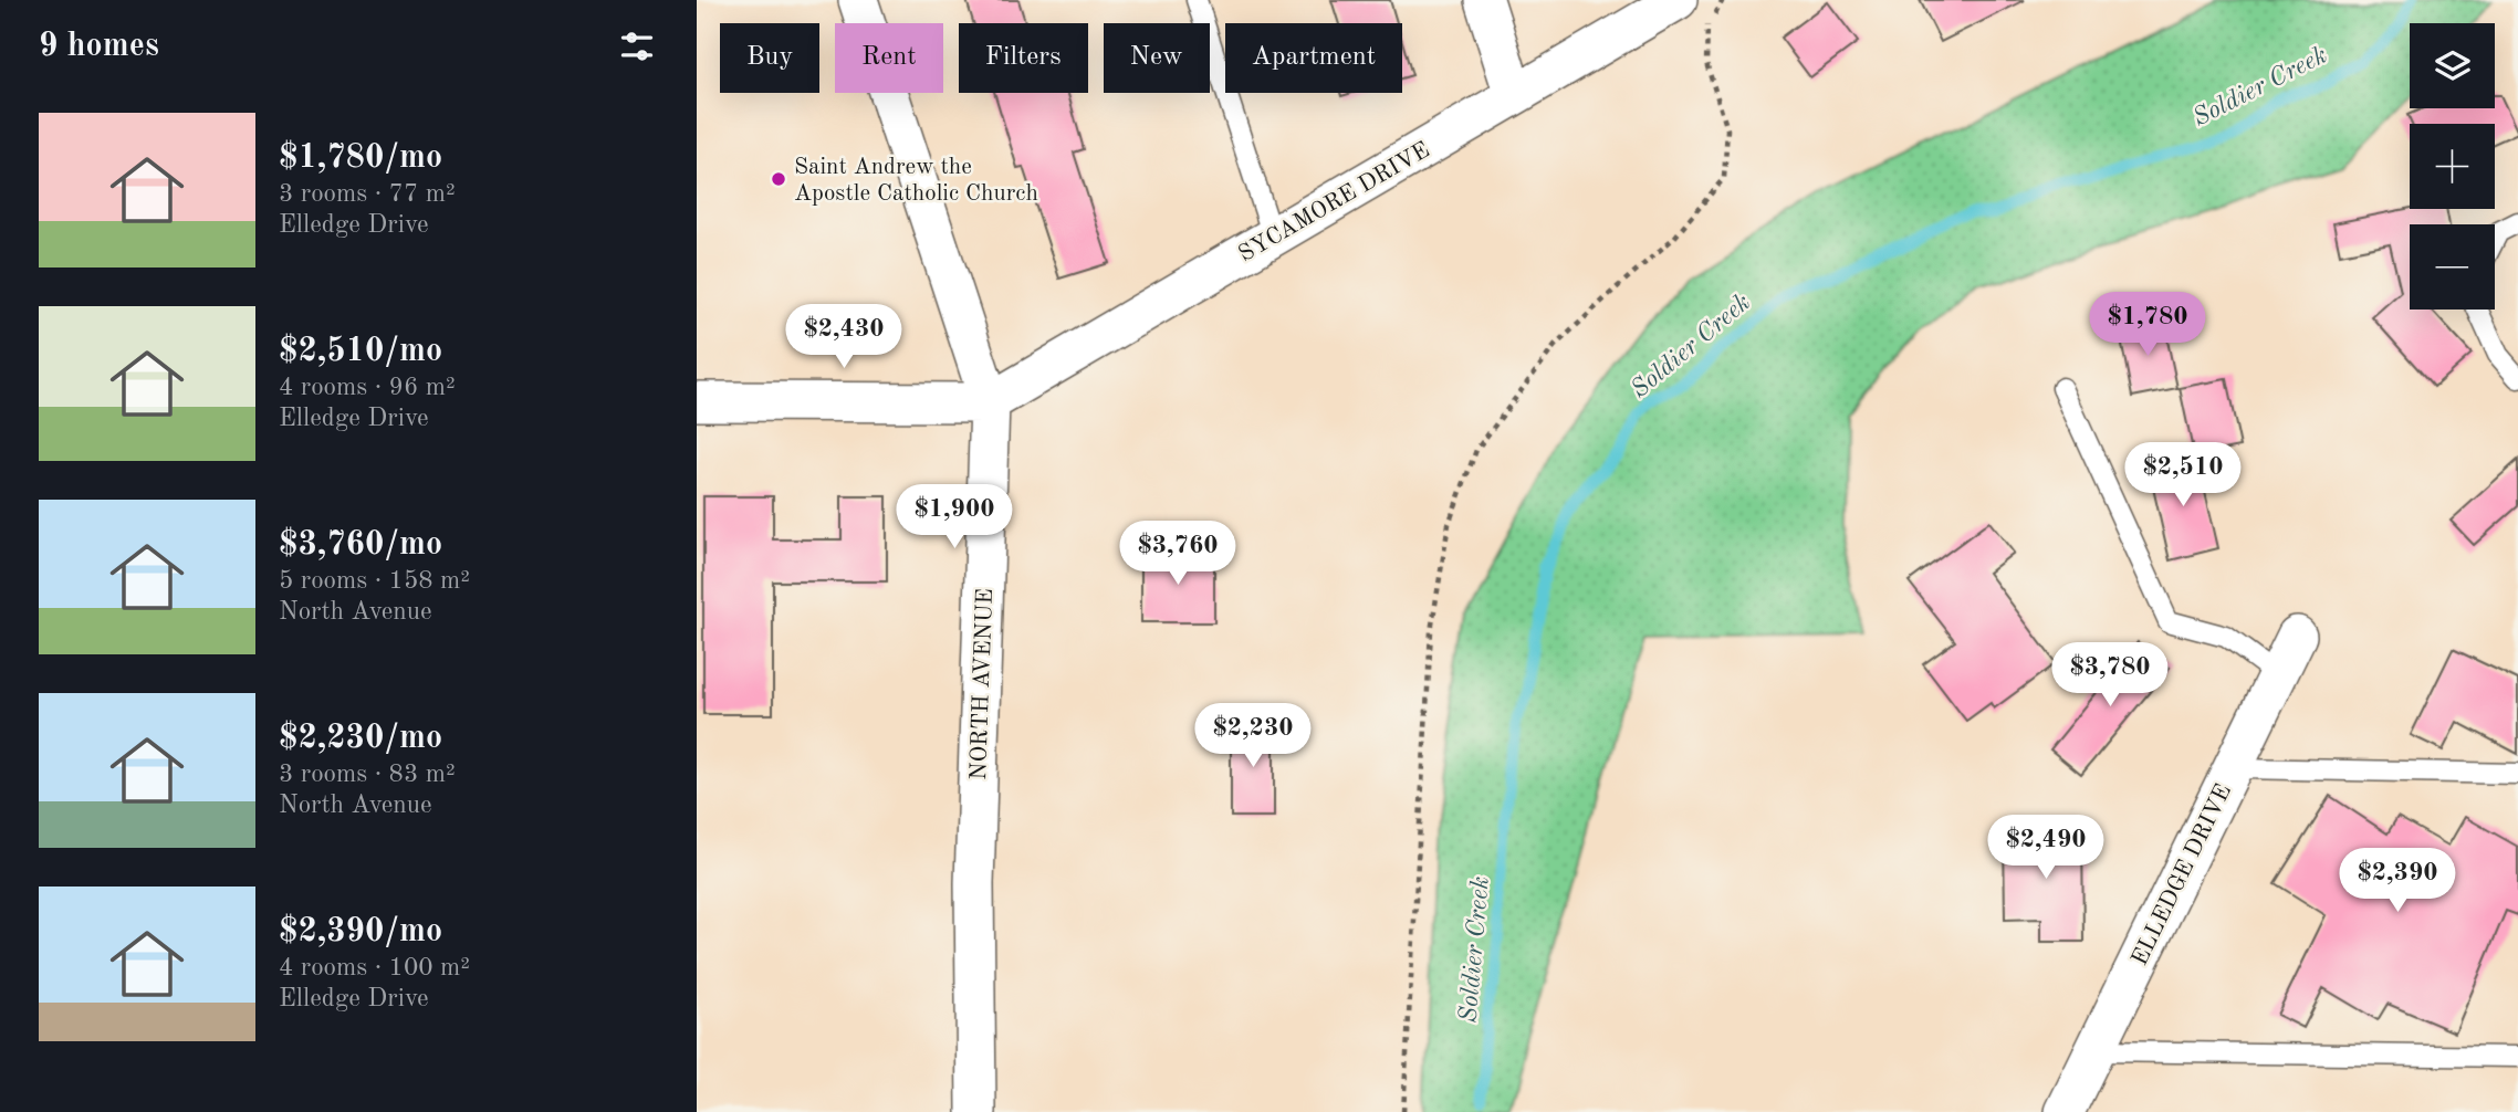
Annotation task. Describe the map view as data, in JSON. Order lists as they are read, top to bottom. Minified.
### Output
{"streets":{"street":["SYCAMORE DRIVE","NORTH AVENUE","ELLEDGE DRIVE"]},"crossings":[["SYCAMORE DRIVE","NORTH AVENUE"]],"water":["Soldier Creek"],"places":["Saint Andrew the Apostle Catholic Church"],"page":{"heading":"9 homes","map_buttons":["+","−"],"chip":["Buy","Rent","Filters","New","Apartment"],"list":[{"name":"$1,780/mo","note":"3 rooms · 77 m² · Elledge Drive"},{"name":"$2,510/mo","note":"4 rooms · 96 m² · Elledge Drive"},{"name":"$3,760/mo","note":"5 rooms · 158 m² · North Avenue"},{"name":"$2,230/mo","note":"3 rooms · 83 m² · North Avenue"},{"name":"$2,390/mo","note":"4 rooms · 100 m² · Elledge Drive"}],"price":["$1,780","$2,430","$2,510","$1,900","$3,760","$3,780","$2,230","$2,490","$2,390"]}}
